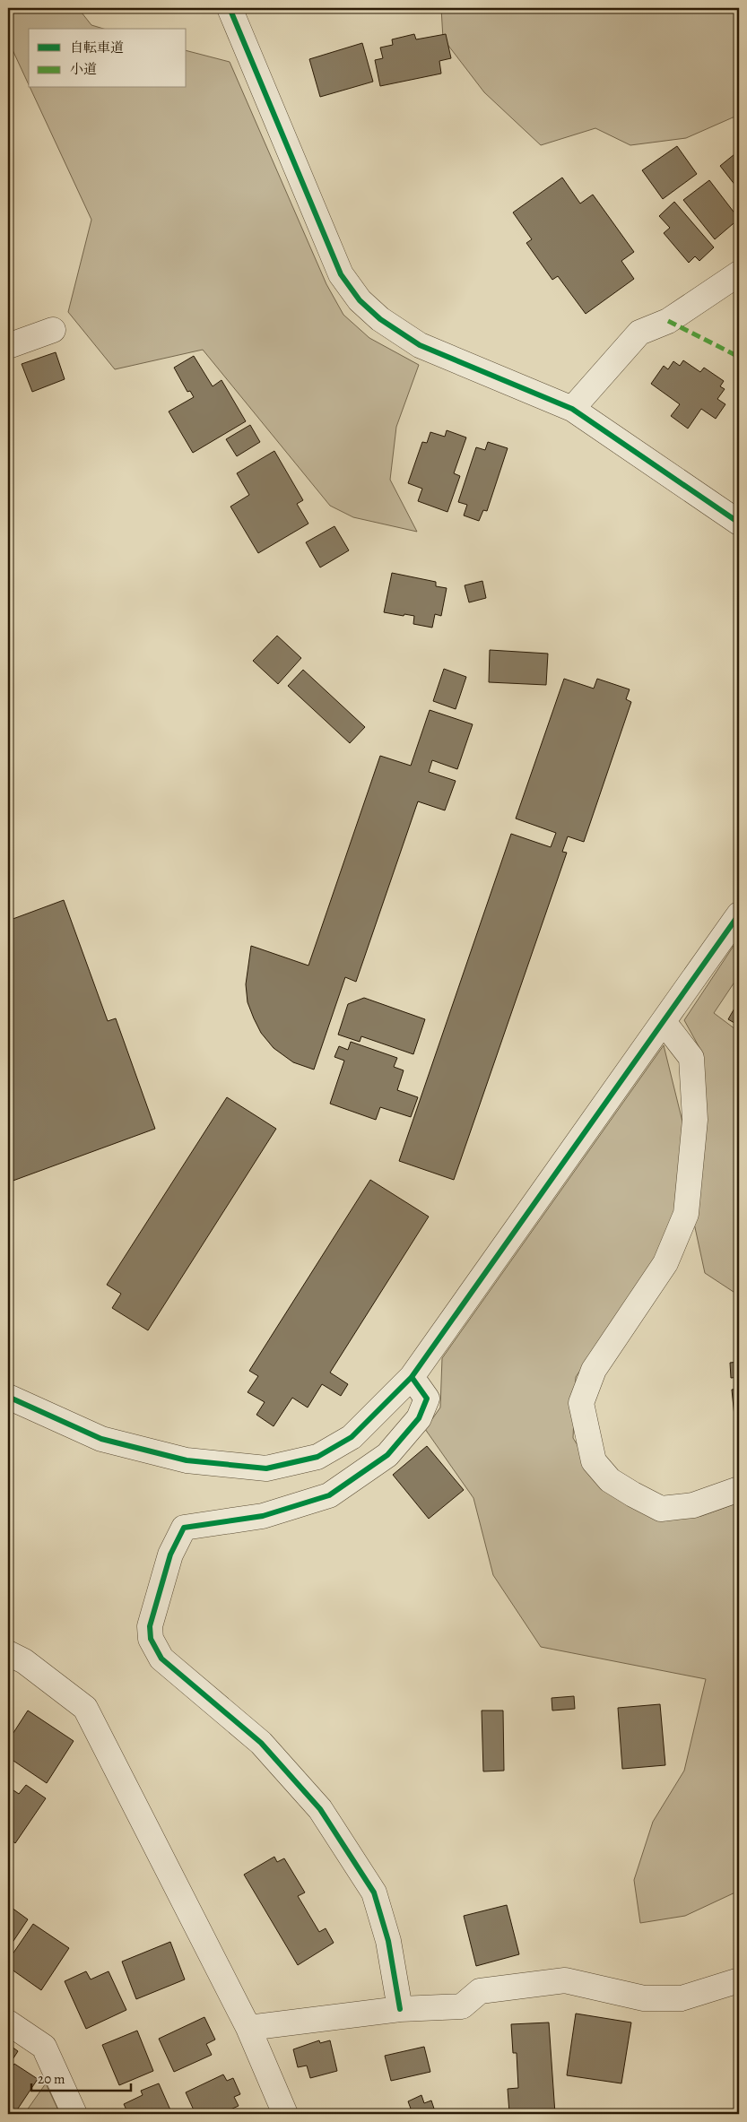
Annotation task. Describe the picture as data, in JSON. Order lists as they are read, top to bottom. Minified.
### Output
{"legend":["自転車道","小道"],"scale_bar":"20 m"}
